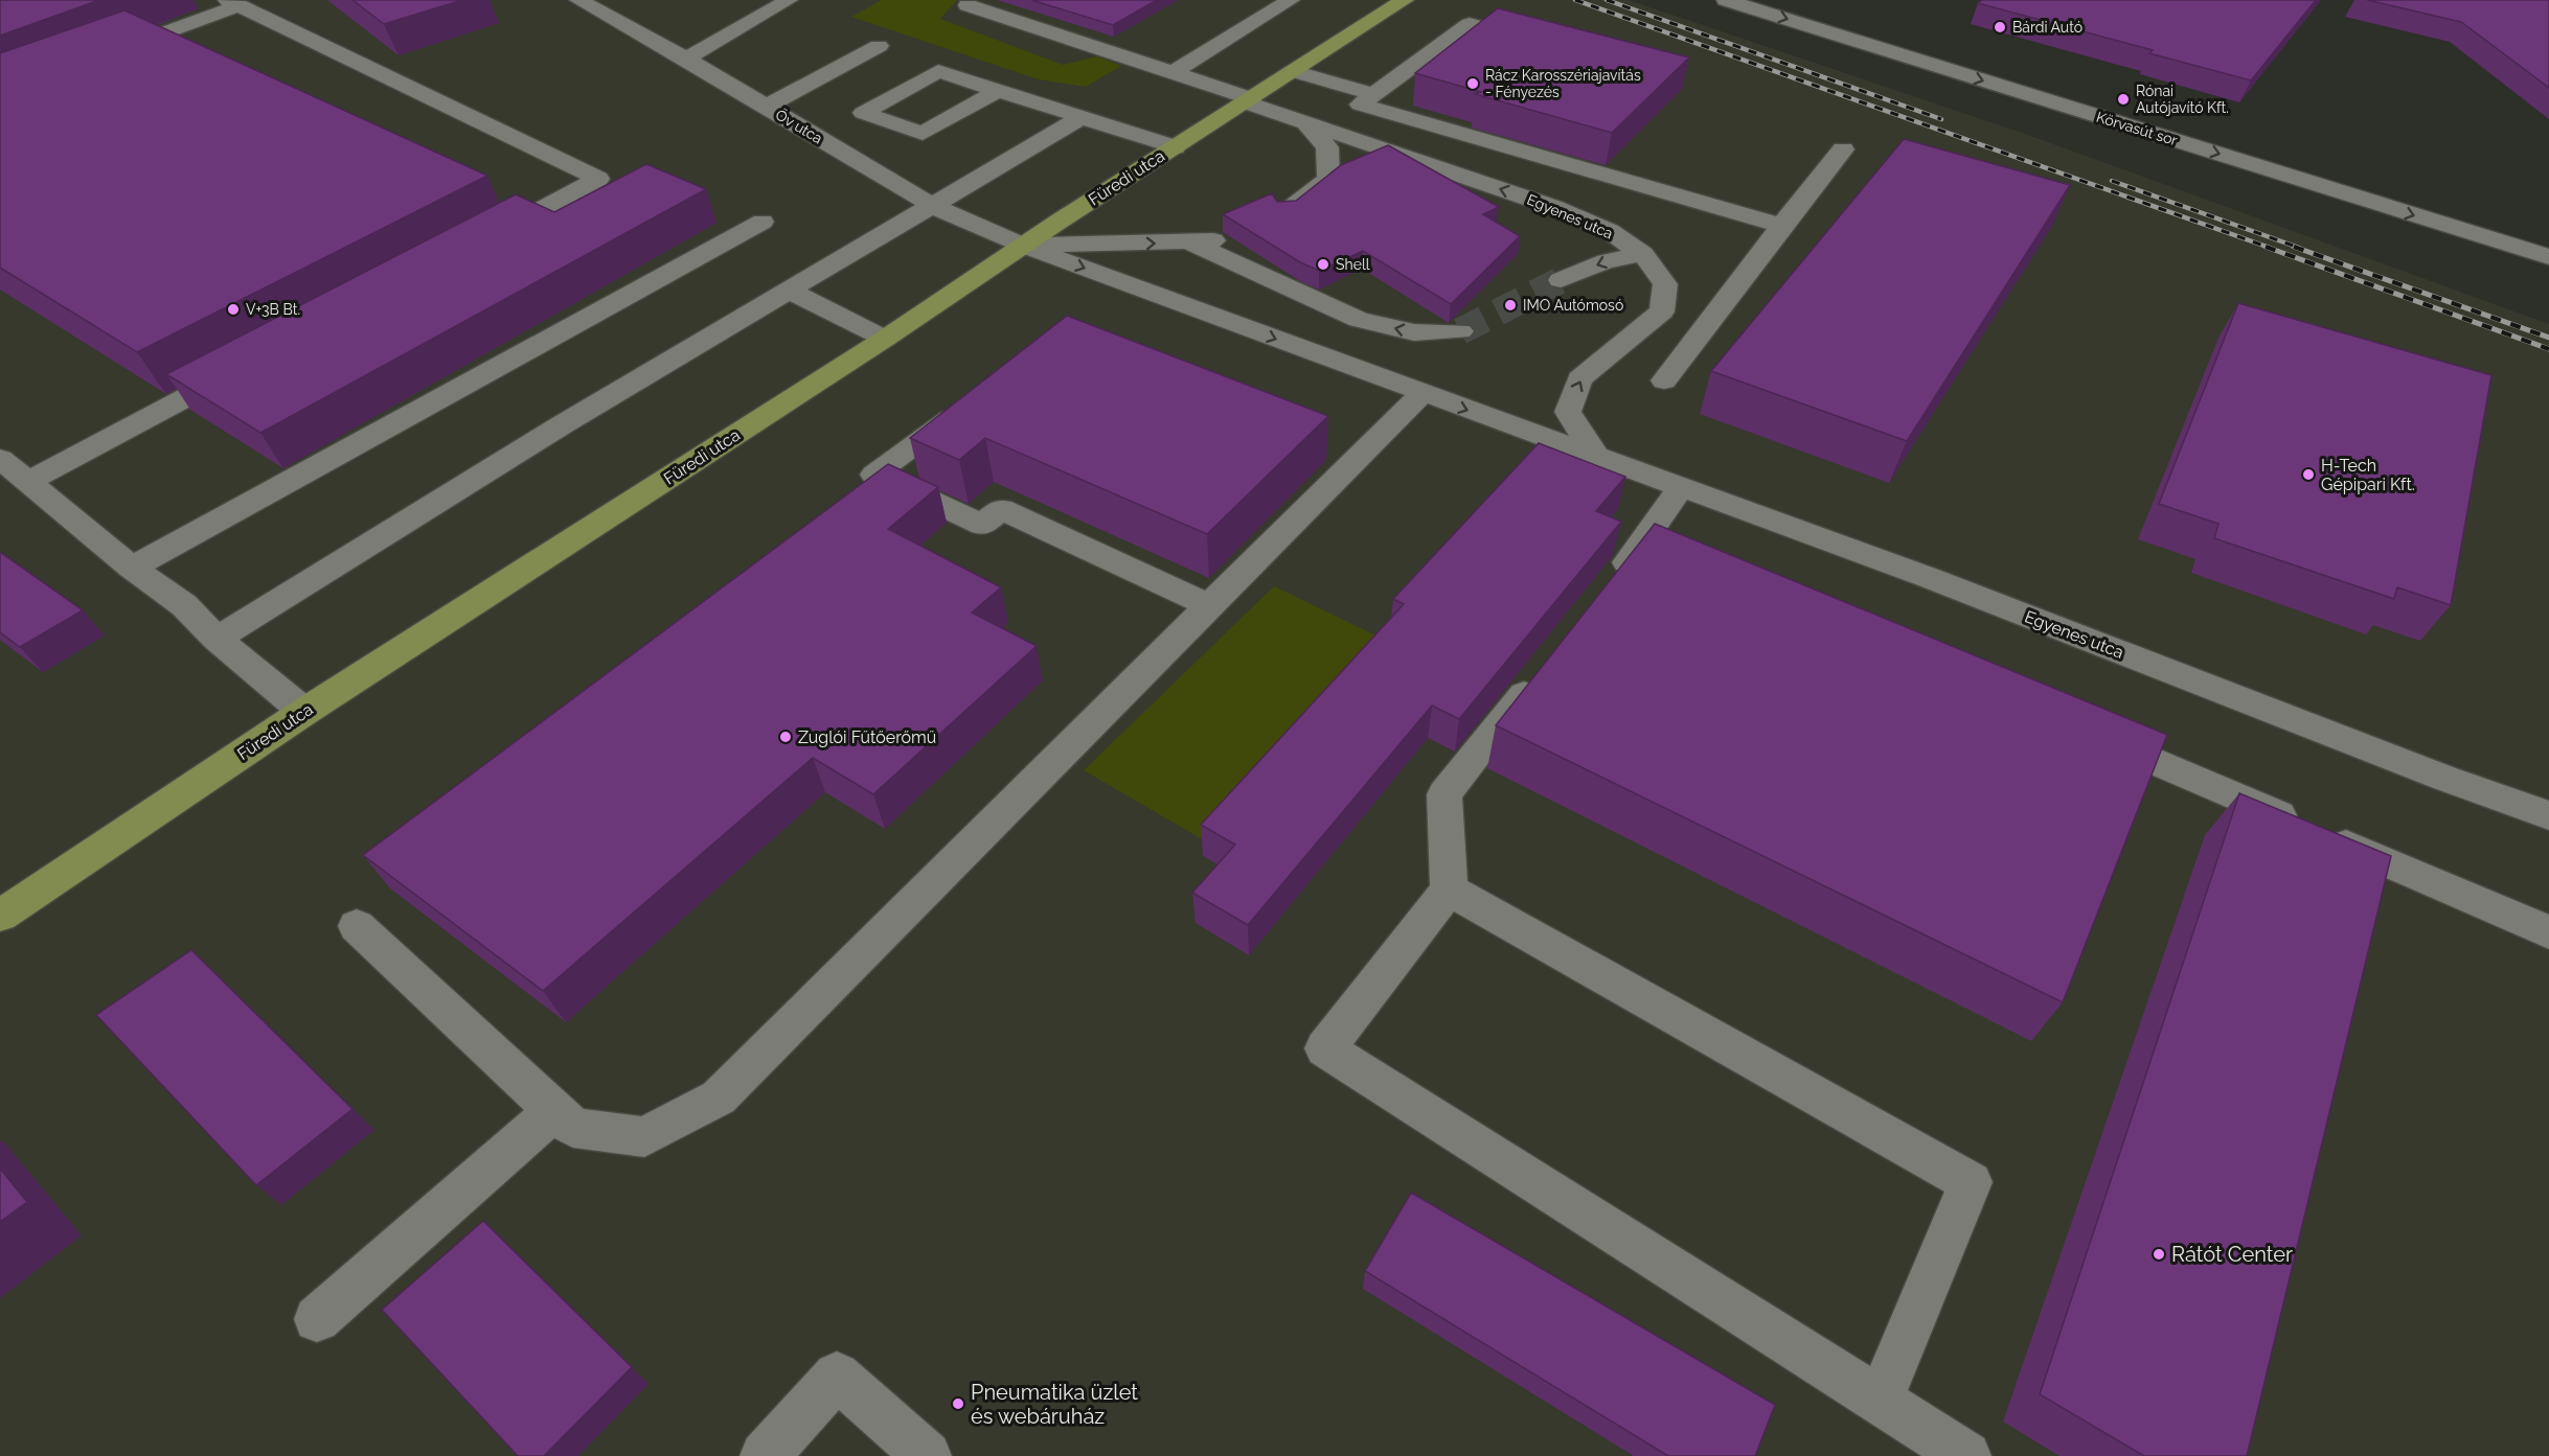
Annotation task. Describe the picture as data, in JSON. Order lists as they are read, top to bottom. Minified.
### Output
{"streets":{"main road":["Füredi utca"],"street":["Öv utca","Körvasút sor","Egyenes utca"]},"crossings":[["Öv utca","Füredi utca"],["Öv utca","Egyenes utca"],["Füredi utca","Egyenes utca"]],"one_way":["Körvasút sor"],"places":["Bárdi Autó","Rácz Karosszériajavítás - Fényezés","Rónai Autójavító Kft.","Shell","IMO Autómosó","V+3B Bt.","H-Tech Gépipari Kft.","Zuglói Fűtőerőmű","Rátót Center","Pneumatika üzlet és webáruház"]}
